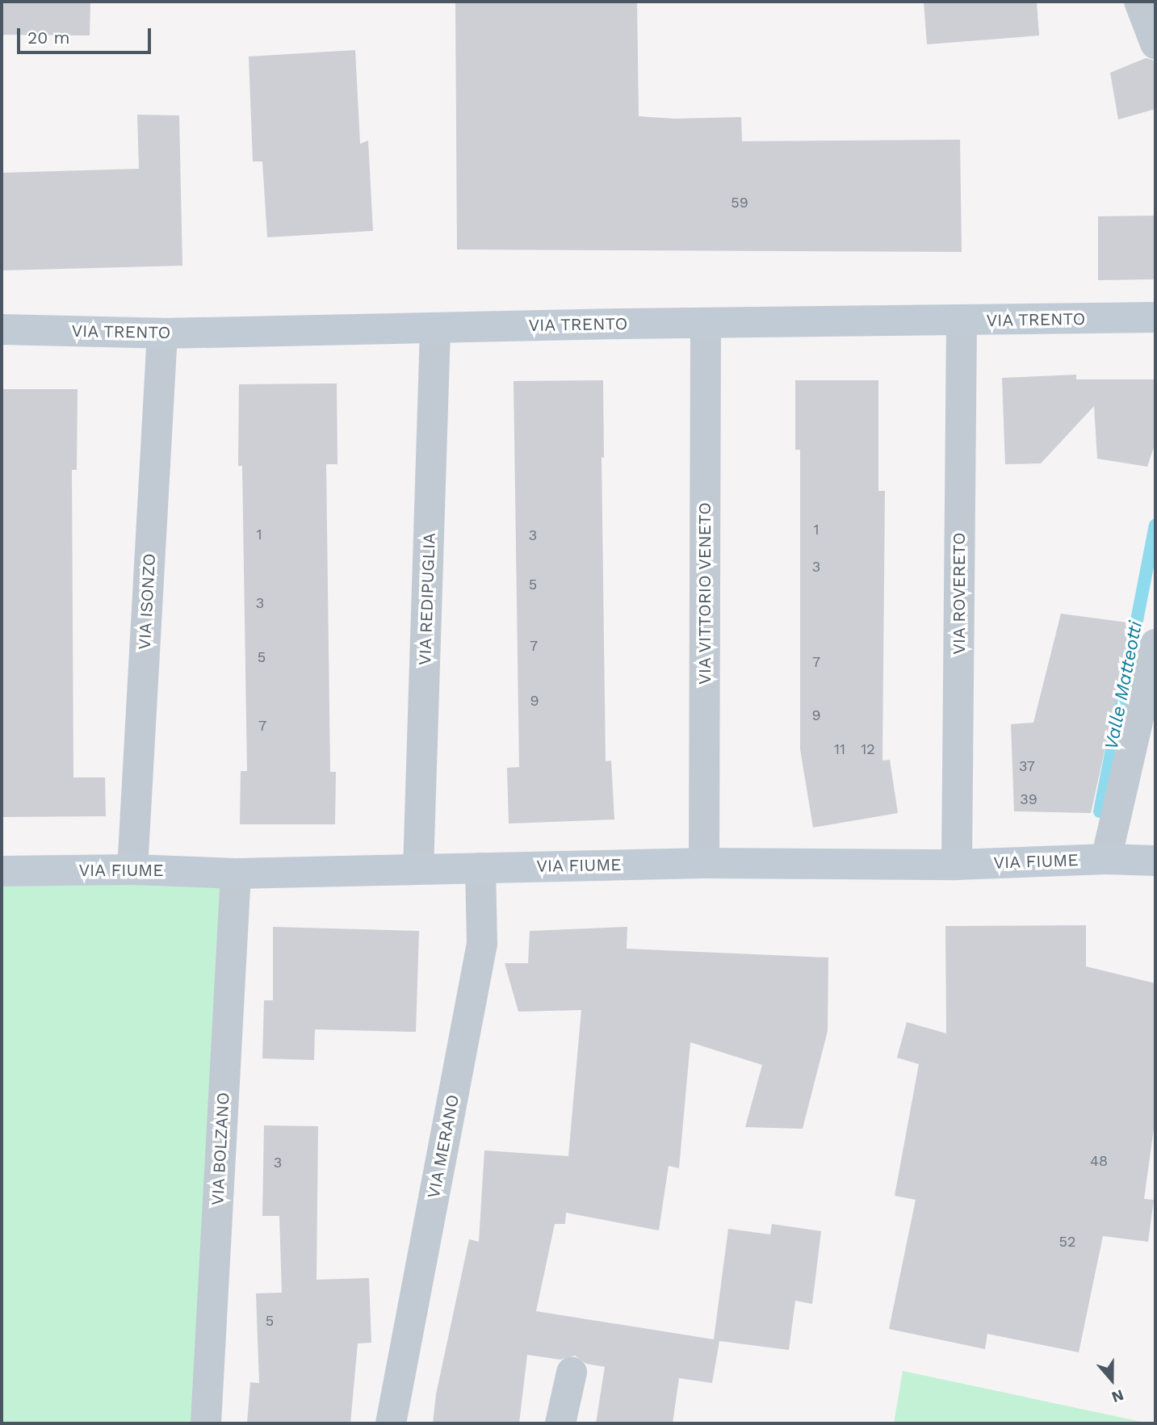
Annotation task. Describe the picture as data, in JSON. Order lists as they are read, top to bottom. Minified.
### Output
{"streets":{"street":["VIA TRENTO","VIA VITTORIO VENETO","VIA ROVERETO","VIA REDIPUGLIA","VIA ISONZO","VIA FIUME","VIA MERANO","VIA BOLZANO"]},"crossings":[["VIA TRENTO","VIA VITTORIO VENETO"],["VIA TRENTO","VIA ROVERETO"],["VIA TRENTO","VIA REDIPUGLIA"],["VIA TRENTO","VIA ISONZO"],["VIA VITTORIO VENETO","VIA FIUME"],["VIA ROVERETO","VIA FIUME"],["VIA REDIPUGLIA","VIA FIUME"],["VIA ISONZO","VIA FIUME"],["VIA FIUME","VIA MERANO"],["VIA FIUME","VIA BOLZANO"]],"water":["Valle Matteotti"],"house_numbers":["59","1","1","3","3","5","3","7","5","7","9","9","7","11","12","37","39","48","3","52","5"],"scale_bar":"20 m","north":"bottom"}
